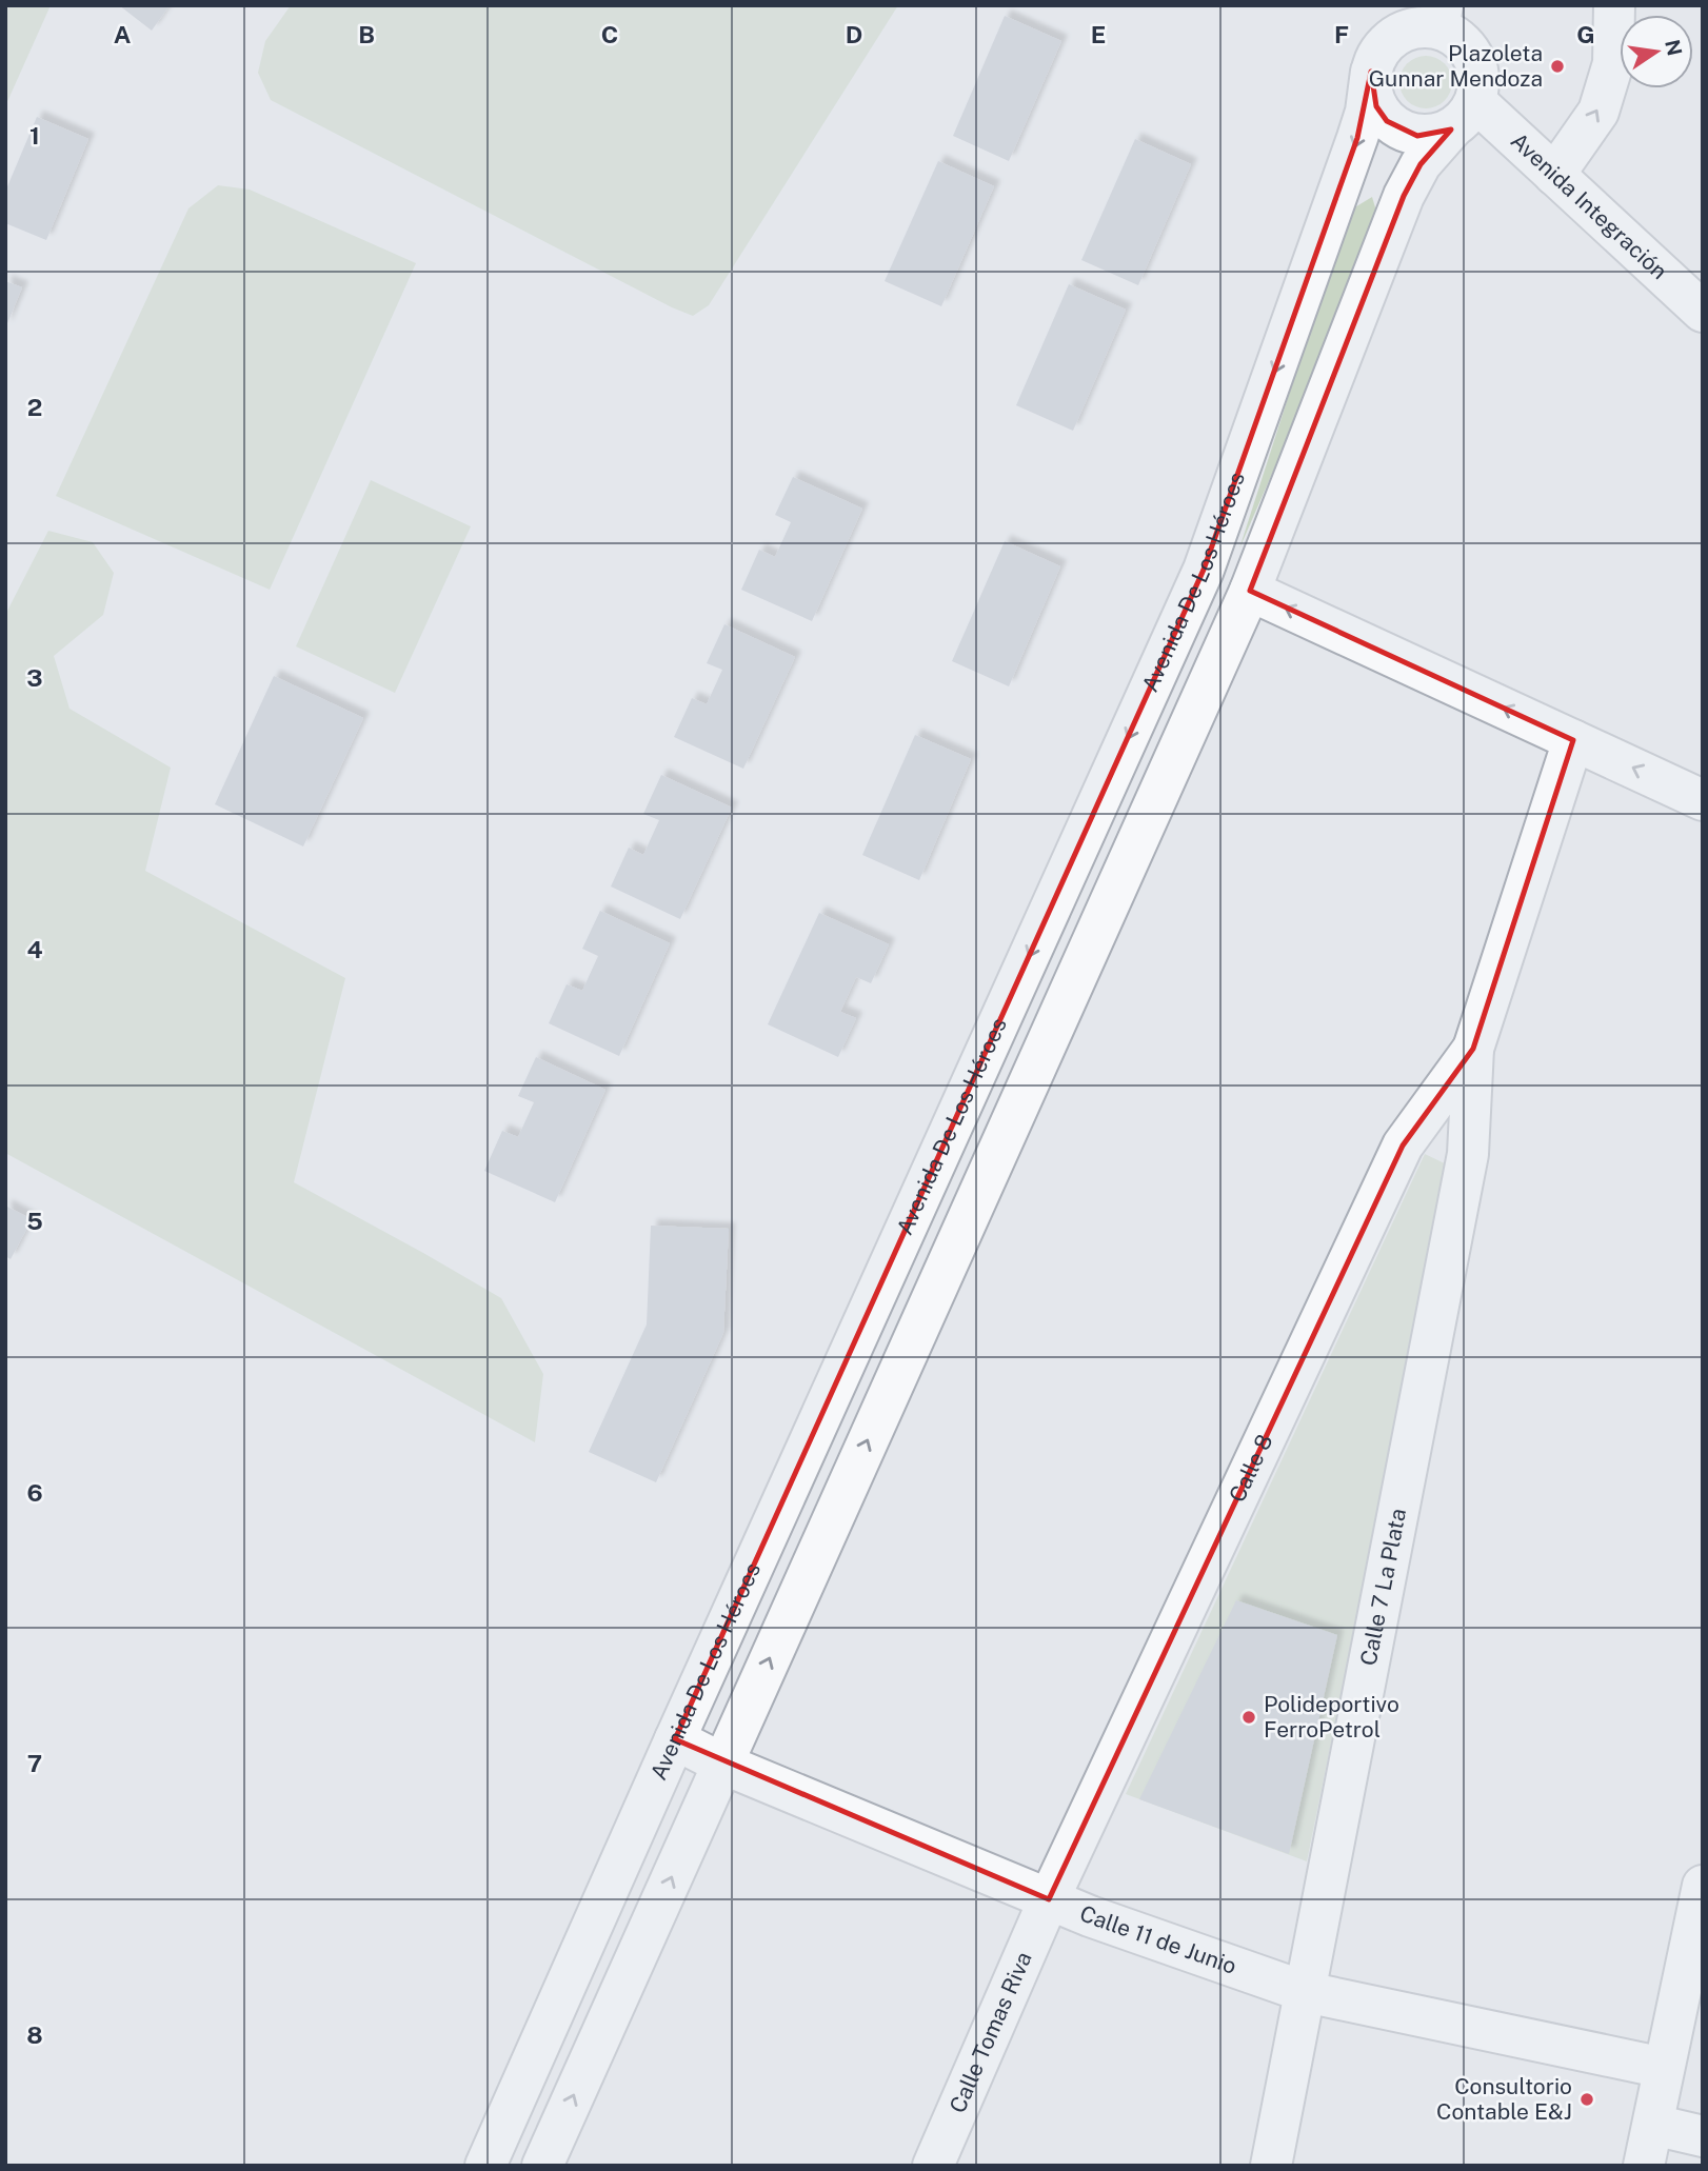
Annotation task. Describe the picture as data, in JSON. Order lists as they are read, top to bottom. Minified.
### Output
{"streets":{"street":["Avenida Integración","Avenida De Los Héroes","Calle 8","Calle 7 La Plata","Calle 11 de Junio","Calle Tomas Riva"]},"crossings":[["Avenida Integración","Avenida De Los Héroes"],["Avenida De Los Héroes","Calle 11 de Junio"],["Calle 8","Calle 7 La Plata"],["Calle 8","Calle 11 de Junio"],["Calle 8","Calle Tomas Riva"],["Calle 7 La Plata","Calle 11 de Junio"],["Calle 11 de Junio","Calle Tomas Riva"]],"places":["Plazoleta Gunnar Mendoza","Polideportivo FerroPetrol","Consultorio Contable E&J"],"north":"right","grid":{"columns":["A","B","C","D","E","F","G"],"rows":["1","2","3","4","5","6","7","8"]}}
